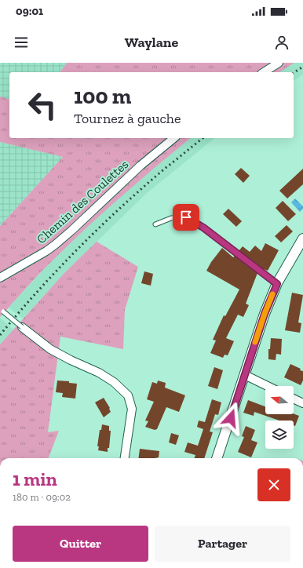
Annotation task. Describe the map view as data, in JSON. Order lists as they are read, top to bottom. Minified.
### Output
{"streets":{"street":["Chemin des Coulettes"]},"north":"left","page":{"status":"09:01","header":"Waylane","turn":["100 m","Tournez à gauche"],"heading":["1 min","180 m · 09:02"],"buttons":["Quitter","Partager"]}}
